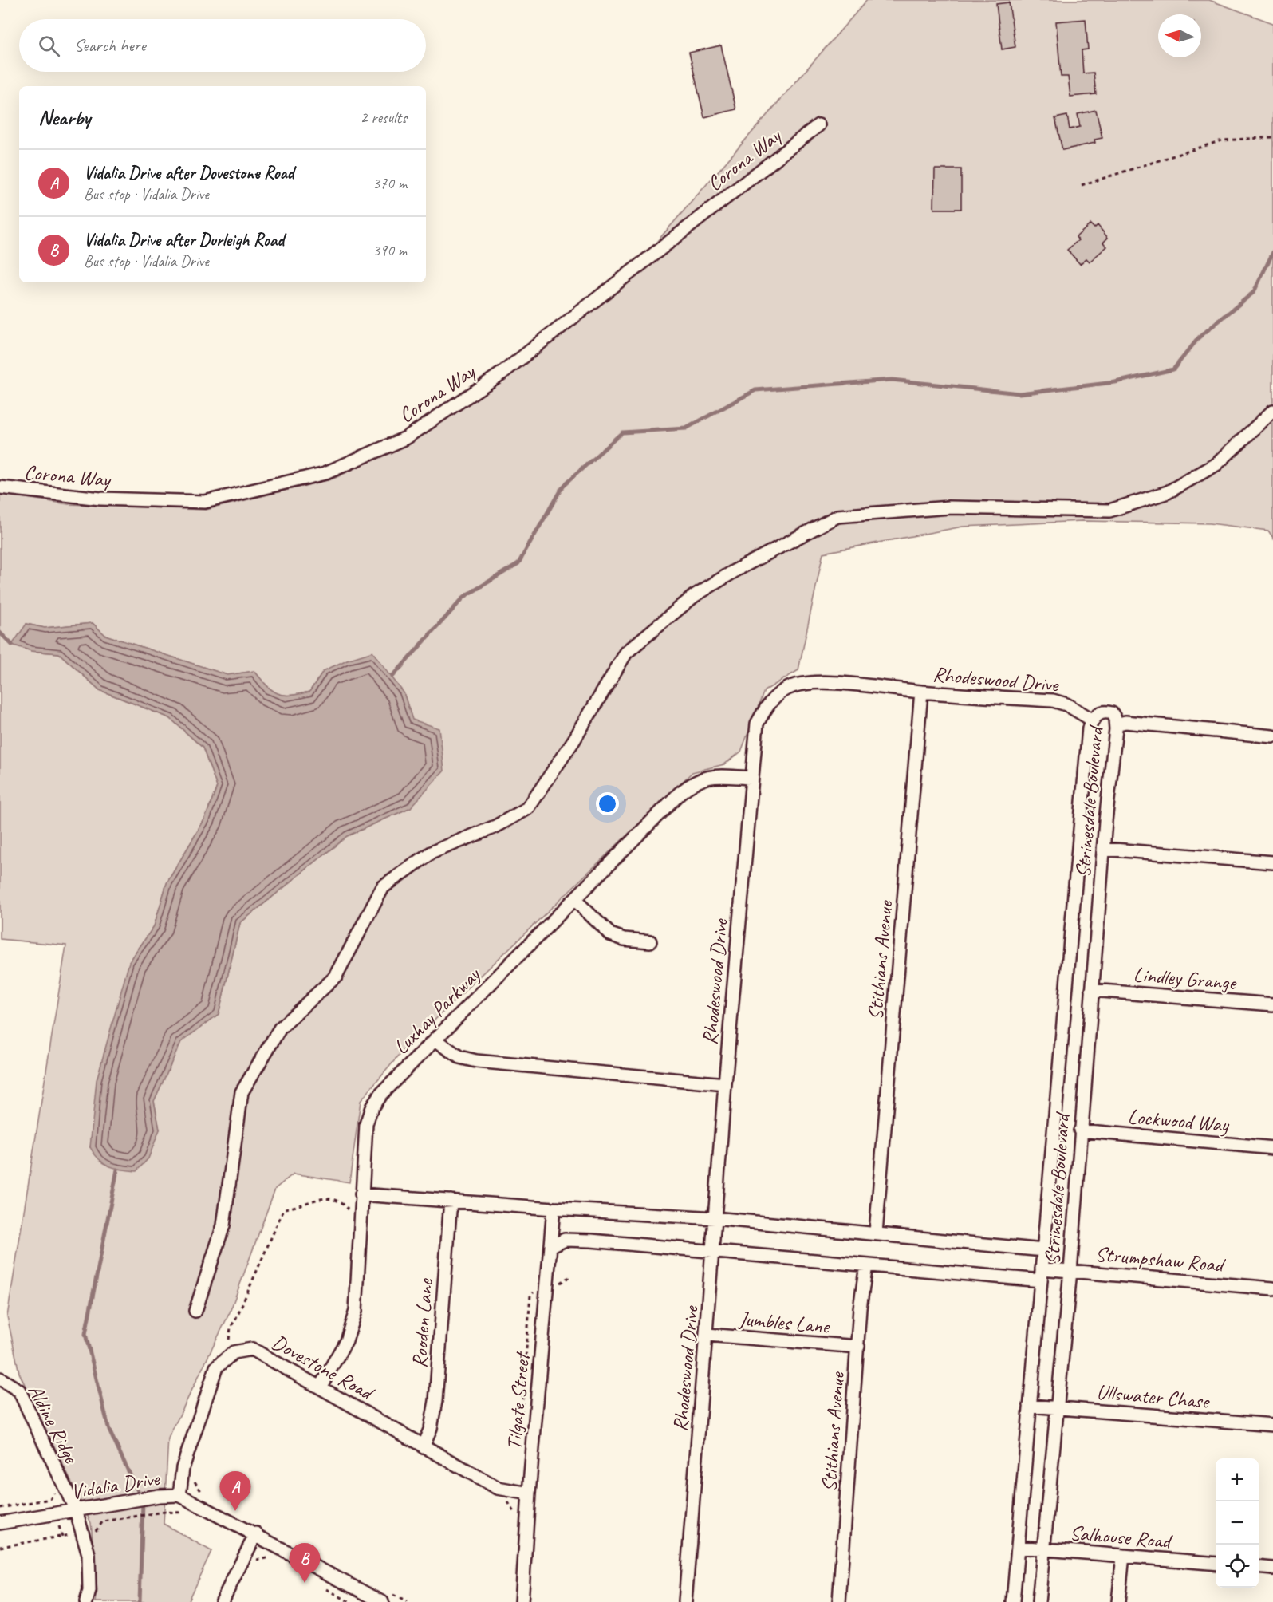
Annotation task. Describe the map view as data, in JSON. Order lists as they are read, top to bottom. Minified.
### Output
{"streets":{"street":["Corona Way","Rhodeswood Drive","Strinesdale Boulevard","Stithians Avenue","Lindley Grange","Luxhay Parkway","Lockwood Way","Strumpshaw Road","Jumbles Lane","Rooden Lane","Dovestone Road","Ullswater Chase","Tilgate Street","Aldine Ridge","Vidalia Drive","Salhouse Road"]},"crossings":[["Rhodeswood Drive","Strinesdale Boulevard"],["Rhodeswood Drive","Stithians Avenue"],["Rhodeswood Drive","Luxhay Parkway"],["Rhodeswood Drive","Strumpshaw Road"],["Rhodeswood Drive","Jumbles Lane"],["Strinesdale Boulevard","Lindley Grange"],["Strinesdale Boulevard","Lockwood Way"],["Strinesdale Boulevard","Strumpshaw Road"],["Strinesdale Boulevard","Ullswater Chase"],["Strinesdale Boulevard","Salhouse Road"],["Stithians Avenue","Strumpshaw Road"],["Stithians Avenue","Jumbles Lane"],["Luxhay Parkway","Dovestone Road"],["Strumpshaw Road","Tilgate Street"],["Rooden Lane","Dovestone Road"],["Dovestone Road","Tilgate Street"],["Dovestone Road","Vidalia Drive"],["Aldine Ridge","Vidalia Drive"]],"north":"left","page":{"search":"Search here","heading":["Nearby","2 results"],"list":[{"mark":"A","name":"Vidalia Drive after Dovestone Road","note":"Bus stop · Vidalia Drive","value":"370 m"},{"mark":"B","name":"Vidalia Drive after Durleigh Road","note":"Bus stop · Vidalia Drive","value":"390 m"}],"map_buttons":["+","−"],"pins":["A","B"]}}
